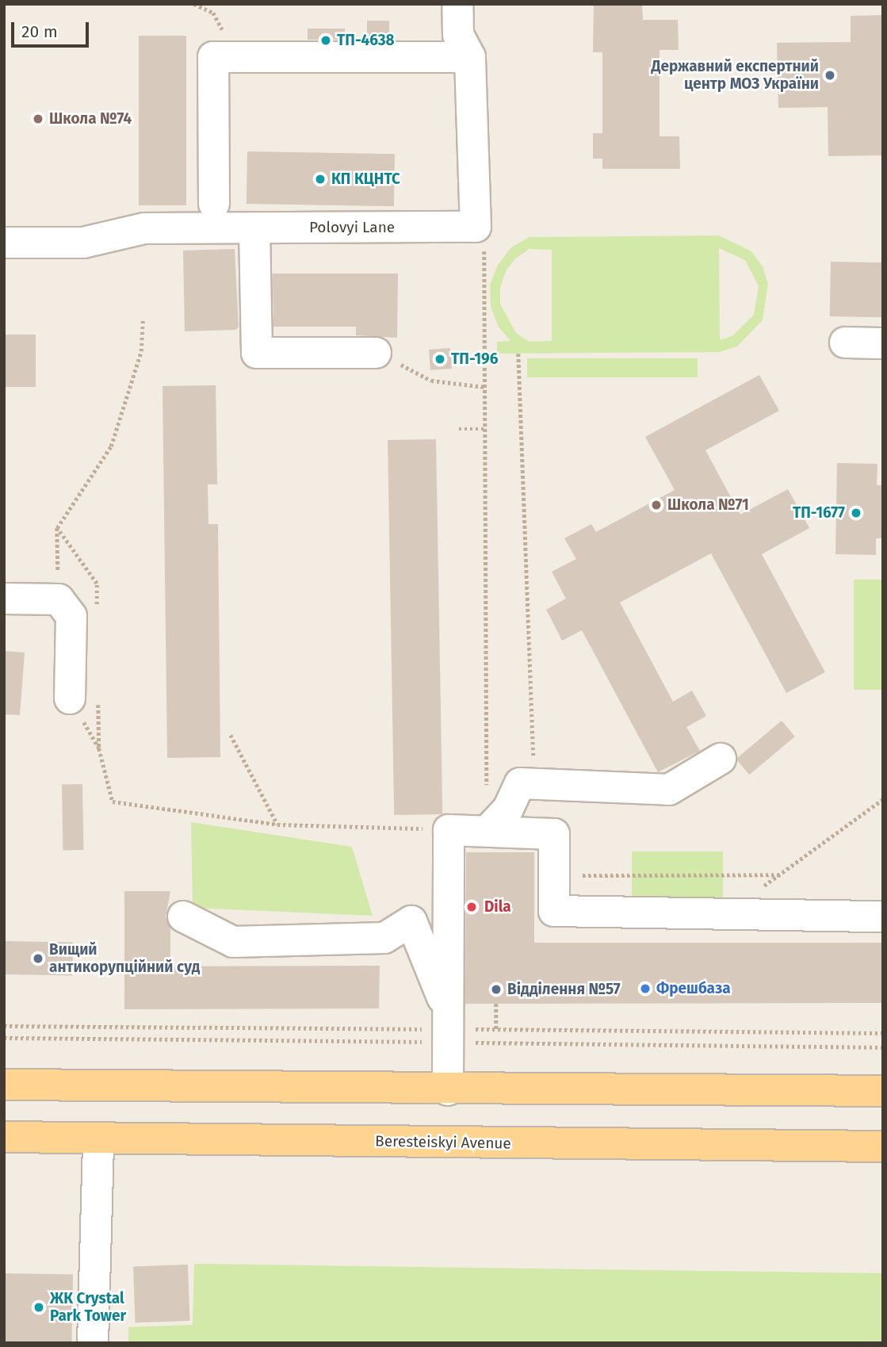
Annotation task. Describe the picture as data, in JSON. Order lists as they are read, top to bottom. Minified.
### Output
{"streets":{"main road":["Beresteiskyi Avenue"],"street":["Polovyi Lane"]},"places":["ТП-4638","Державний експертний центр МОЗ України","Школа №74","КП КЦНТС","ТП-196","Школа №71","ТП-1677","Dila","Вищий антикорупційний суд","Фрешбаза","Відділення №57","ЖК Crystal Park Tower"],"scale_bar":"20 m"}
